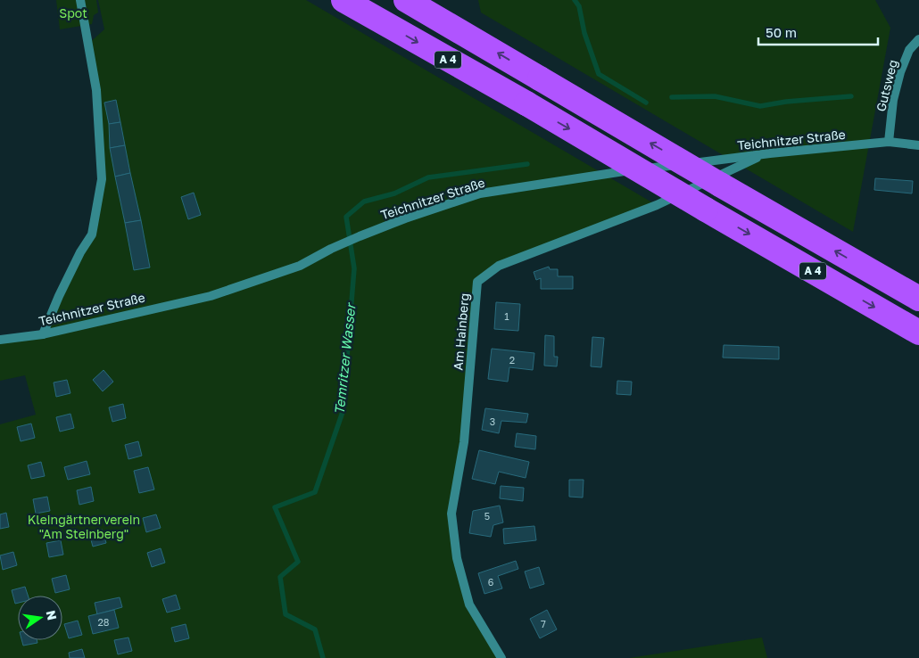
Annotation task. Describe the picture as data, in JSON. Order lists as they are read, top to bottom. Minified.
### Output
{"streets":{"highway":["A 4"],"street":["Gutsweg","Teichnitzer Straße","Am Hainberg"]},"crossings":[["Gutsweg","Teichnitzer Straße"],["Teichnitzer Straße","Am Hainberg"]],"water":["Temritzer Wasser"],"parks":["Spot","Kleingärtnerverein \"Am Steinberg\""],"house_numbers":["1","2","3","5","6","28","7"],"scale_bar":"50 m","north":"right"}
